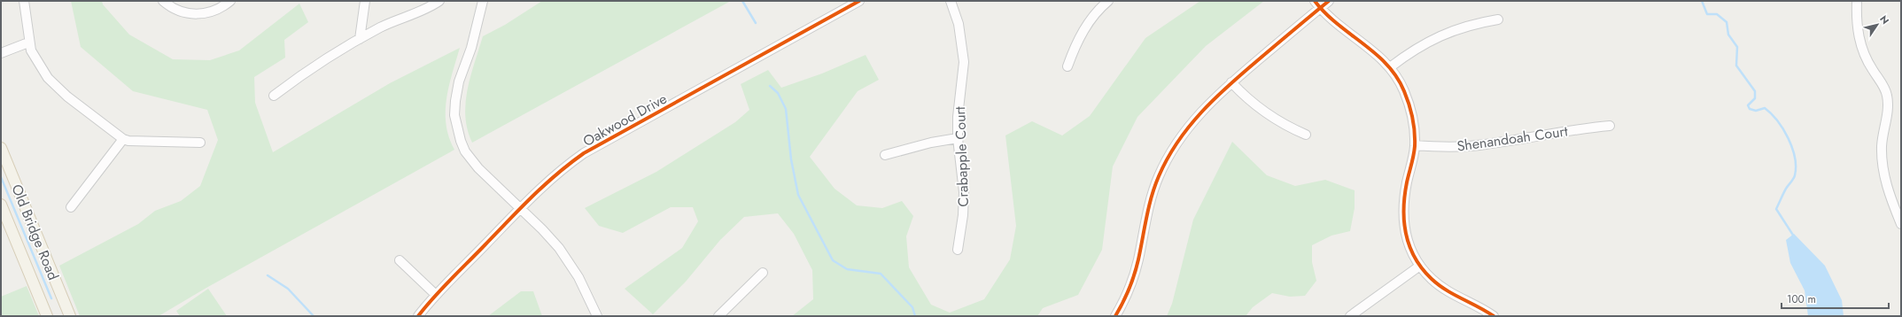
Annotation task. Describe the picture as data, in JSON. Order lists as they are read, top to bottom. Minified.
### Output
{"streets":{"main road":["Old Bridge Road"],"street":["Oakwood Drive","Shenandoah Court","Crabapple Court"]},"scale_bar":"100 m","north":"top right"}
